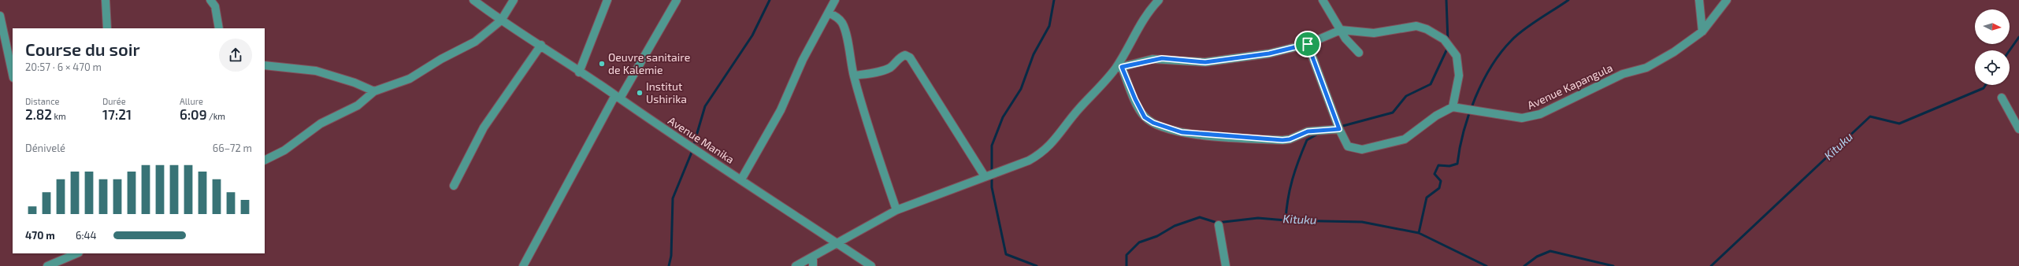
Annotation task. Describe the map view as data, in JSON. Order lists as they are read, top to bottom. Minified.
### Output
{"streets":{"street":["Avenue Kapangula","Avenue Manika"]},"water":["Kituku"],"places":["Oeuvre sanitaire de Kalemie","Institut Ushirika"],"north":"right","page":{"heading":["Course du soir","20:57 · 6 × 470 m"],"stats":[["Distance","2.82 km"],["Durée","17:21"],["Allure","6:09 /km"]],"chart":["Dénivelé","66–72 m"],"list":[{"name":"470 m","note":"6:44"}]}}
